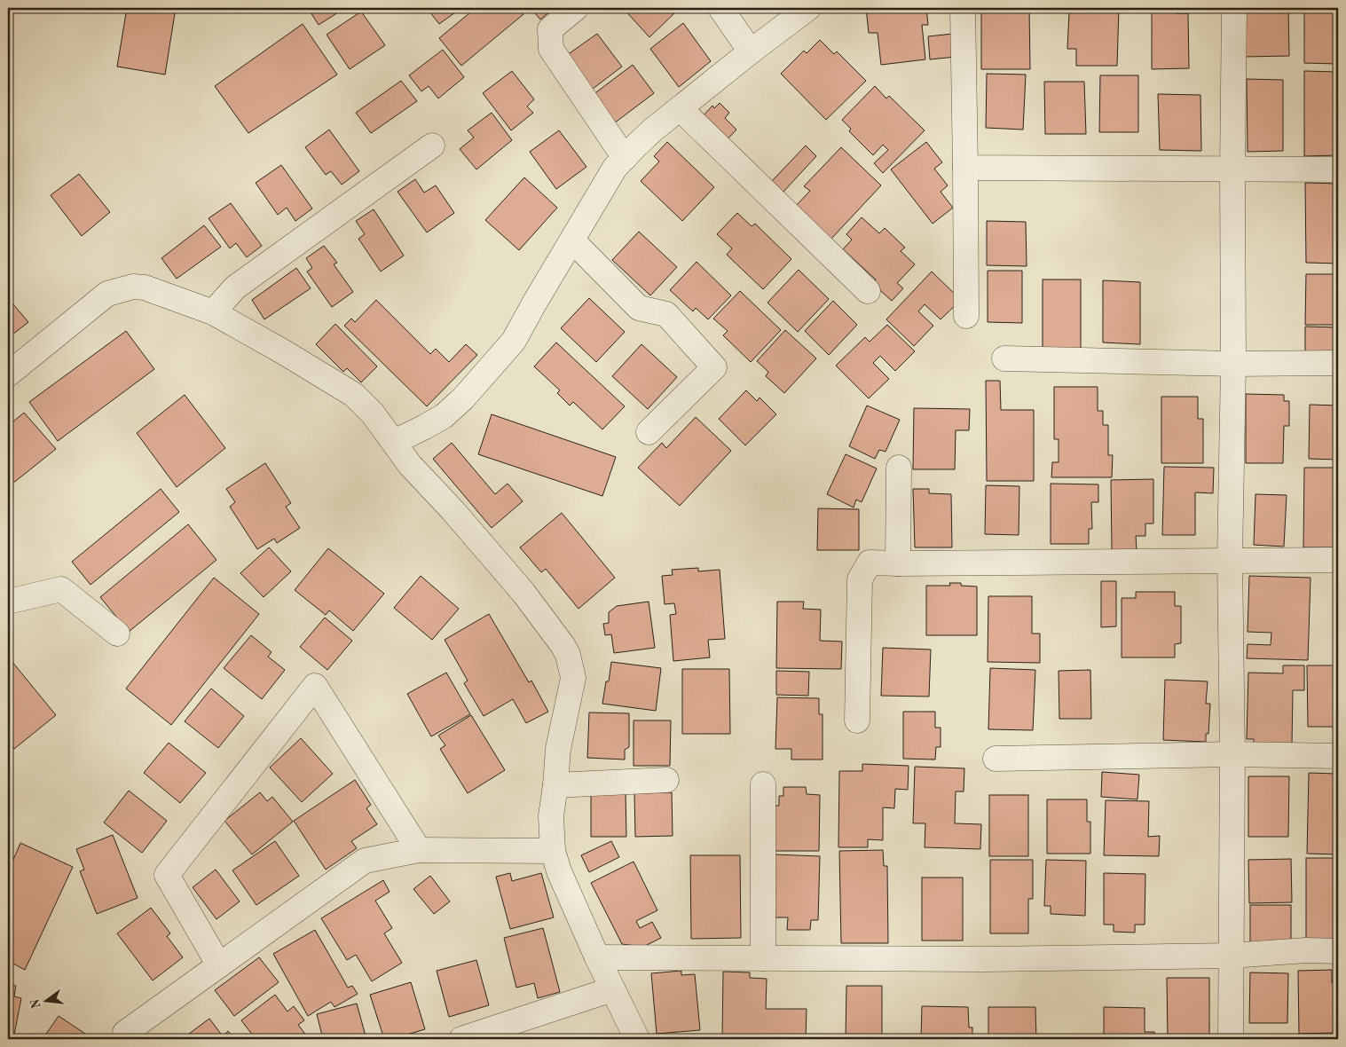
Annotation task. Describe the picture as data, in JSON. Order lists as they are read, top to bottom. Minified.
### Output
{"north":"left"}
